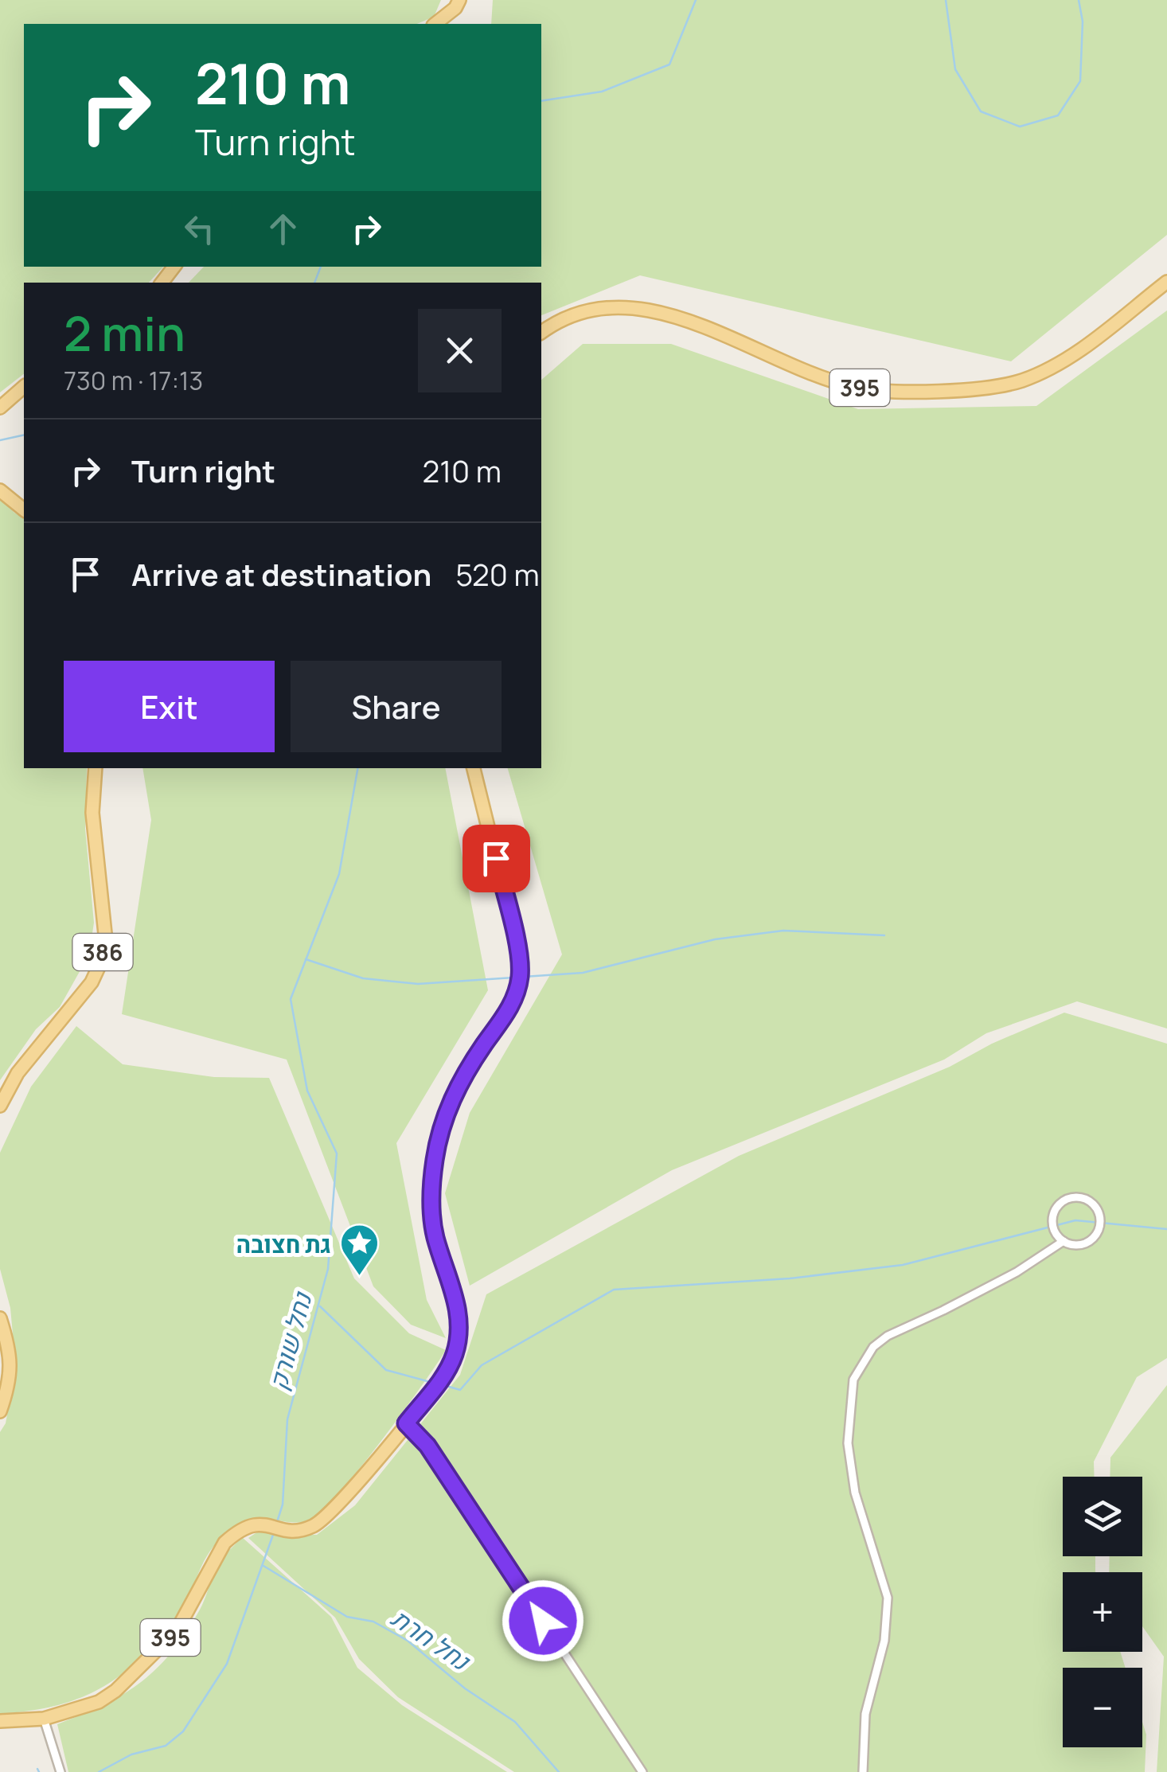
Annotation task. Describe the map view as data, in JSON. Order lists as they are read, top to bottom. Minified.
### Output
{"streets":{"main road":["395","386"]},"water":["נחל שורק","נחל חרת"],"places":{"place":["גת חצובה"]},"page":{"turn":["210 m","Turn right"],"heading":["2 min","730 m · 17:13"],"list":[{"name":"Turn right","value":"210 m"},{"name":"Arrive at destination","value":"520 m"}],"buttons":["Exit","Share"],"map_buttons":["+","−"]}}
